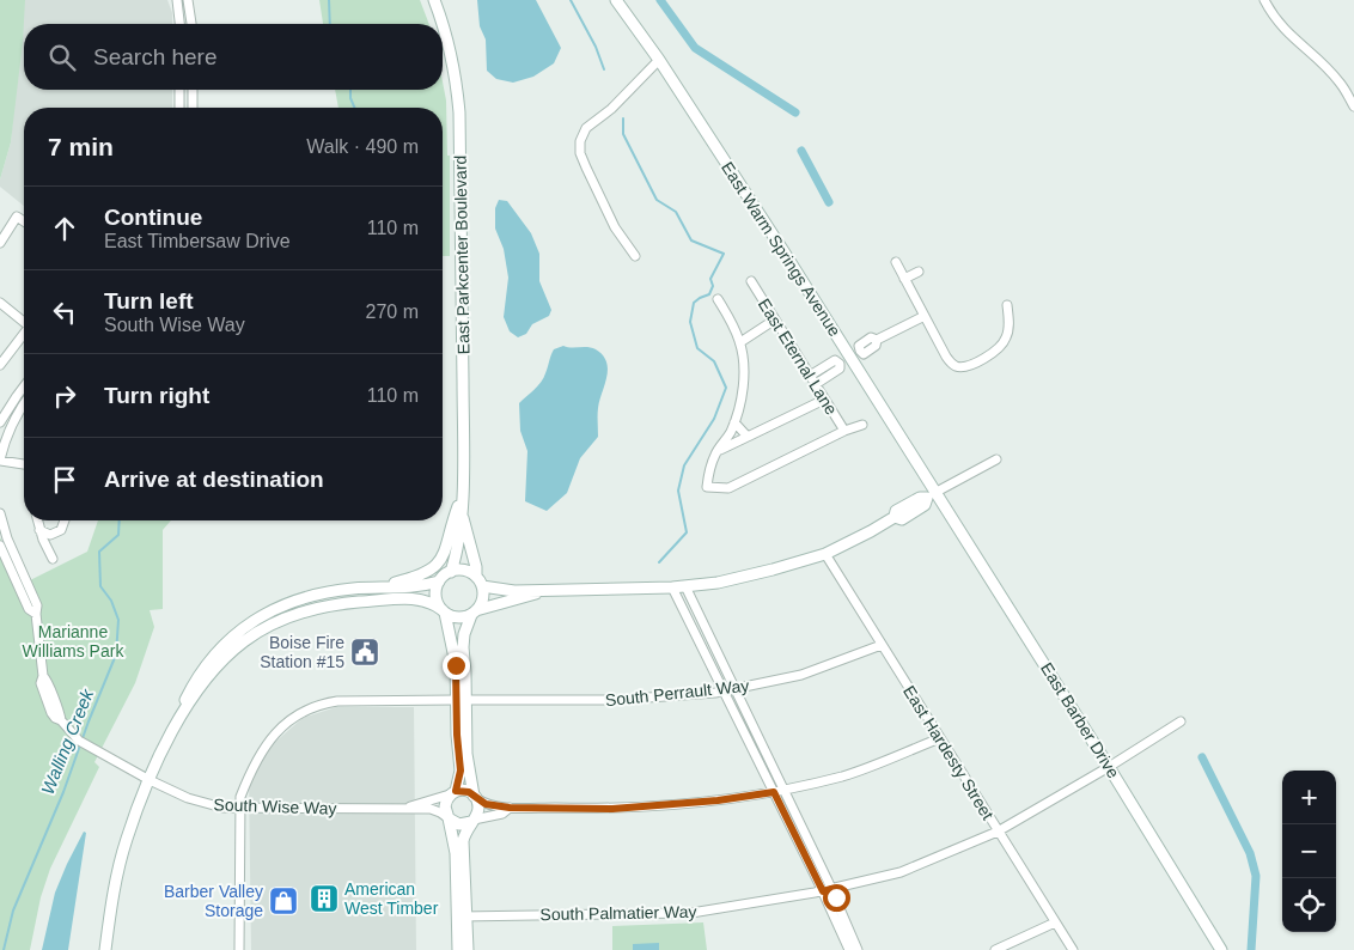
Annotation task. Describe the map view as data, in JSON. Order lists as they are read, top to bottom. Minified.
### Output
{"streets":{"street":["East Warm Springs Avenue","East Parkcenter Boulevard","East Eternal Lane","South Perrault Way","East Barber Drive","East Hardesty Street","South Wise Way","South Palmatier Way"]},"crossings":[["East Warm Springs Avenue","East Barber Drive"],["South Perrault Way","East Hardesty Street"],["South Perrault Way","South Wise Way"],["East Barber Drive","South Palmatier Way"],["East Hardesty Street","South Palmatier Way"]],"water":["Walling Creek"],"parks":["Marianne Williams Park"],"places":{"public building":["Boise Fire Station #15"],"building":["American West Timber"],"shop":["Barber Valley Storage"]},"page":{"search":"Search here","heading":["7 min","Walk · 490 m"],"list":[["Continue","East Timbersaw Drive","110 m"],["Turn left","South Wise Way","270 m"],["Turn right","110 m"],"Arrive at destination"],"map_buttons":["+","−"]}}
